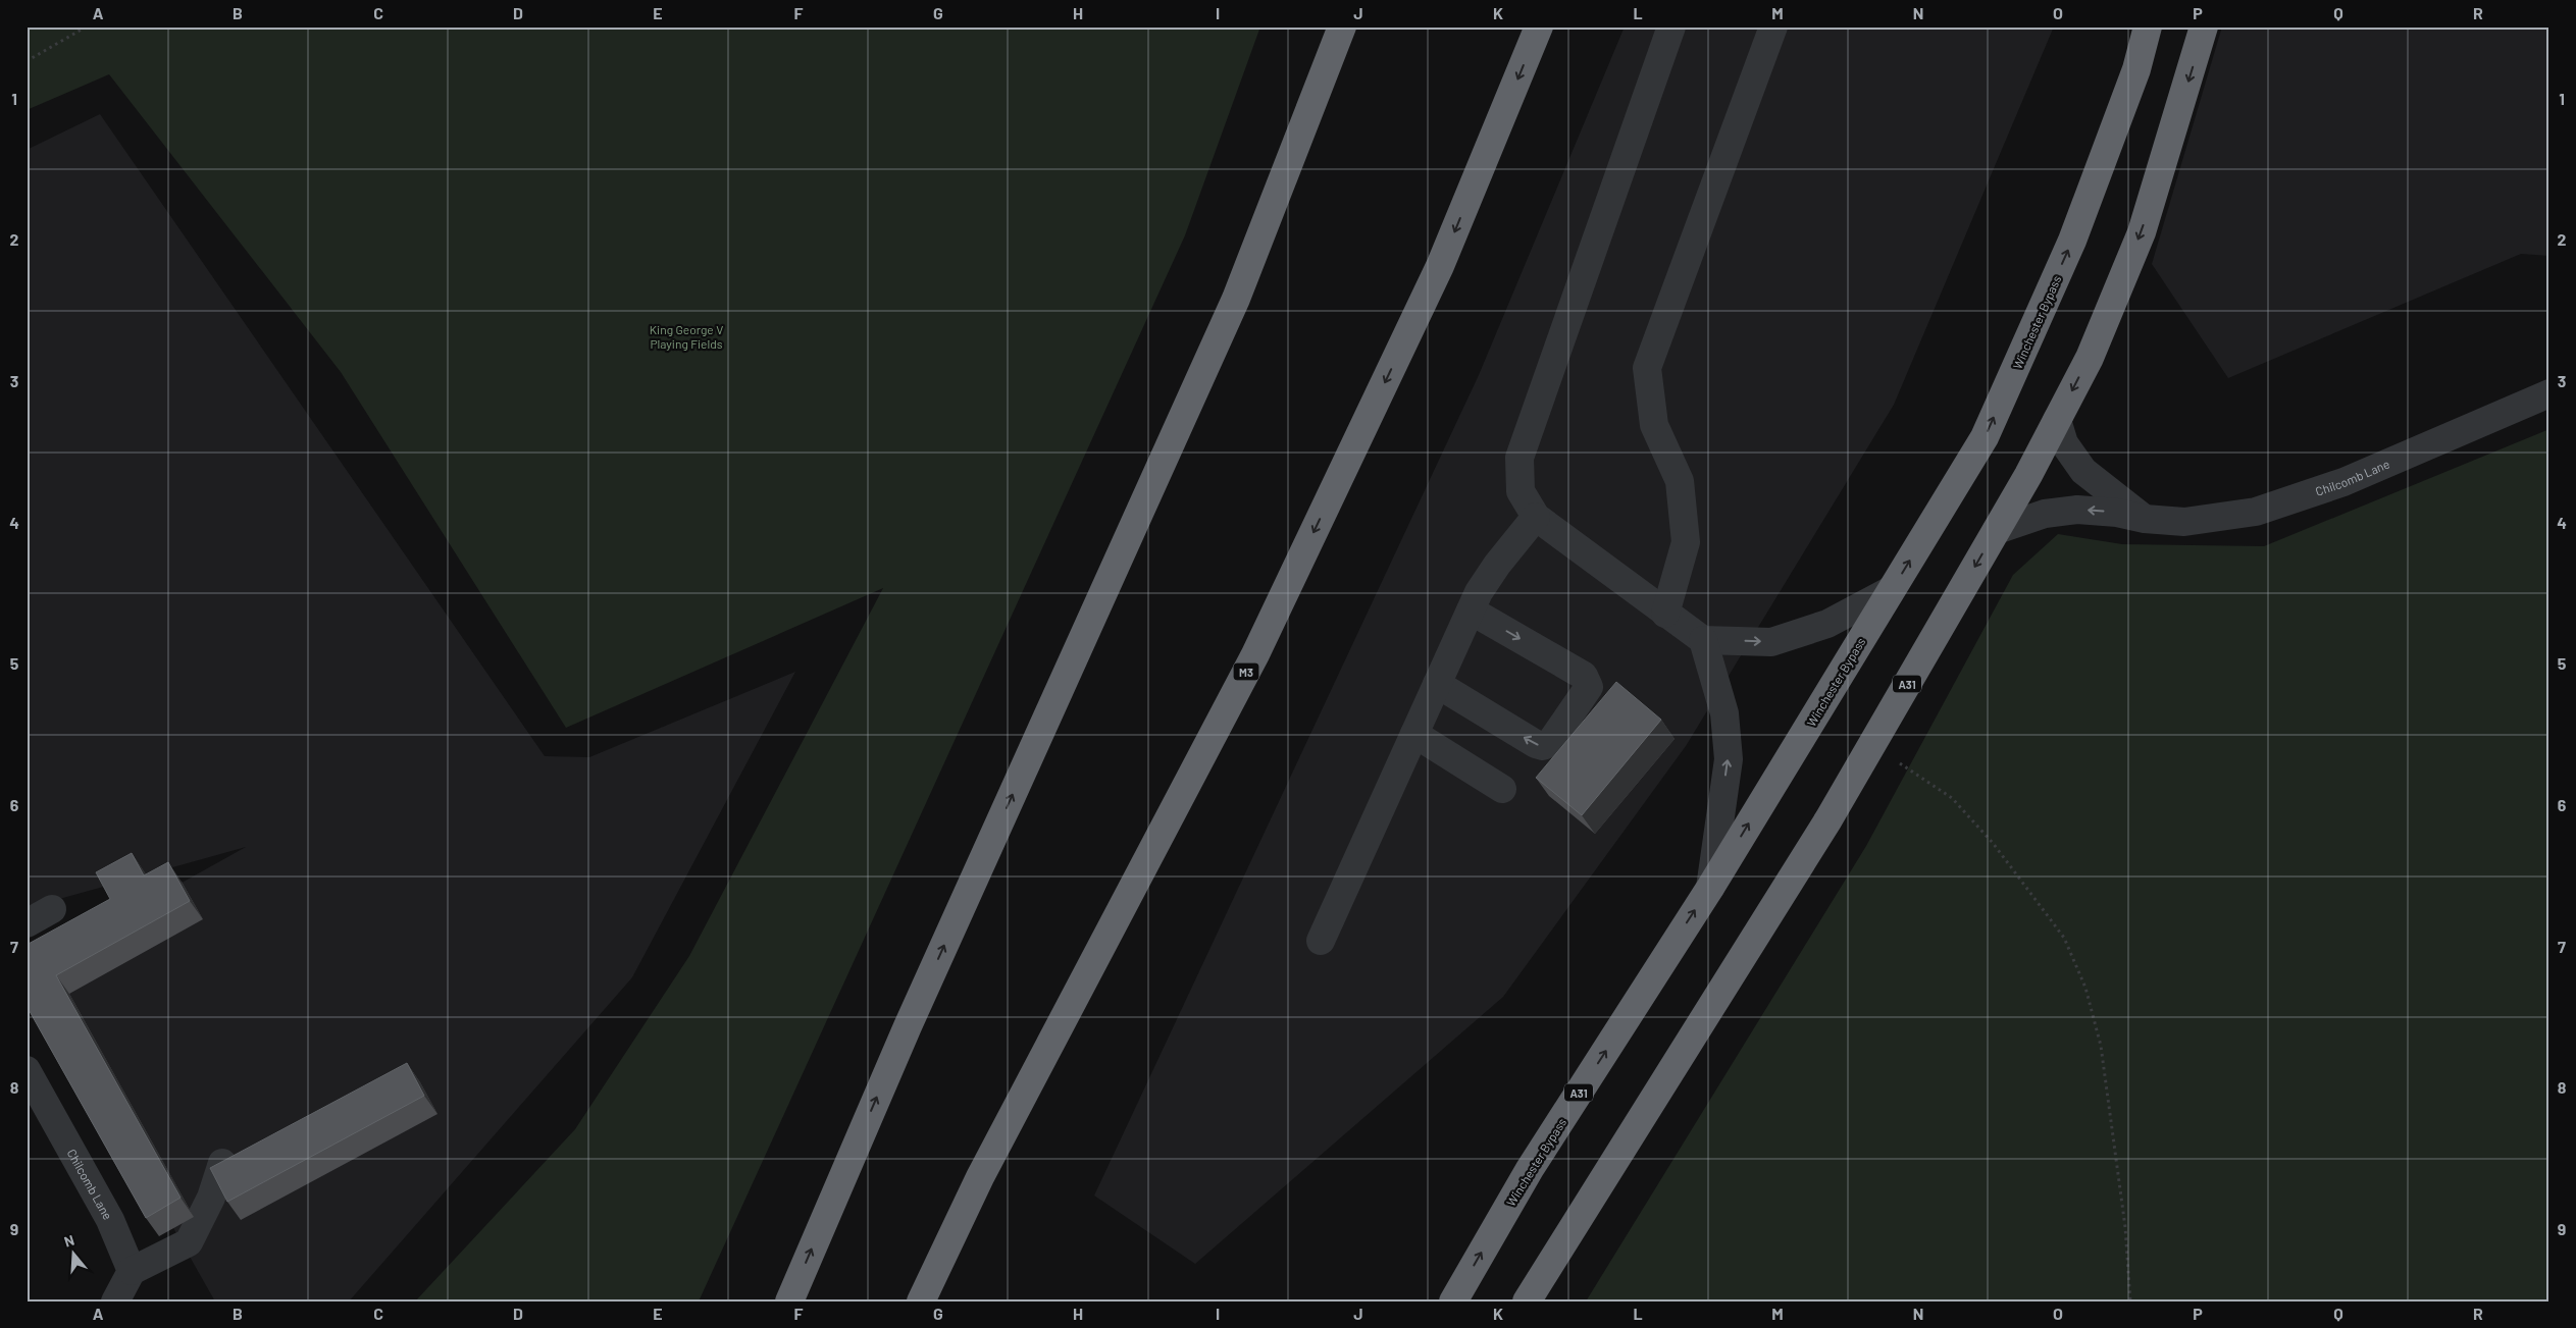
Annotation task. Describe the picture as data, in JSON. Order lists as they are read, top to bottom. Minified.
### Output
{"streets":{"highway":["Winchester Bypass","M3","A31"],"street":["Chilcomb Lane"]},"crossings":[["Chilcomb Lane","A31"]],"parks":["King George V Playing Fields"],"north":"top","grid":{"columns":["A","B","C","D","E","F","G","H","I","J","K","L","M","N","O","P","Q","R"],"rows":["1","2","3","4","5","6","7","8","9"]}}
